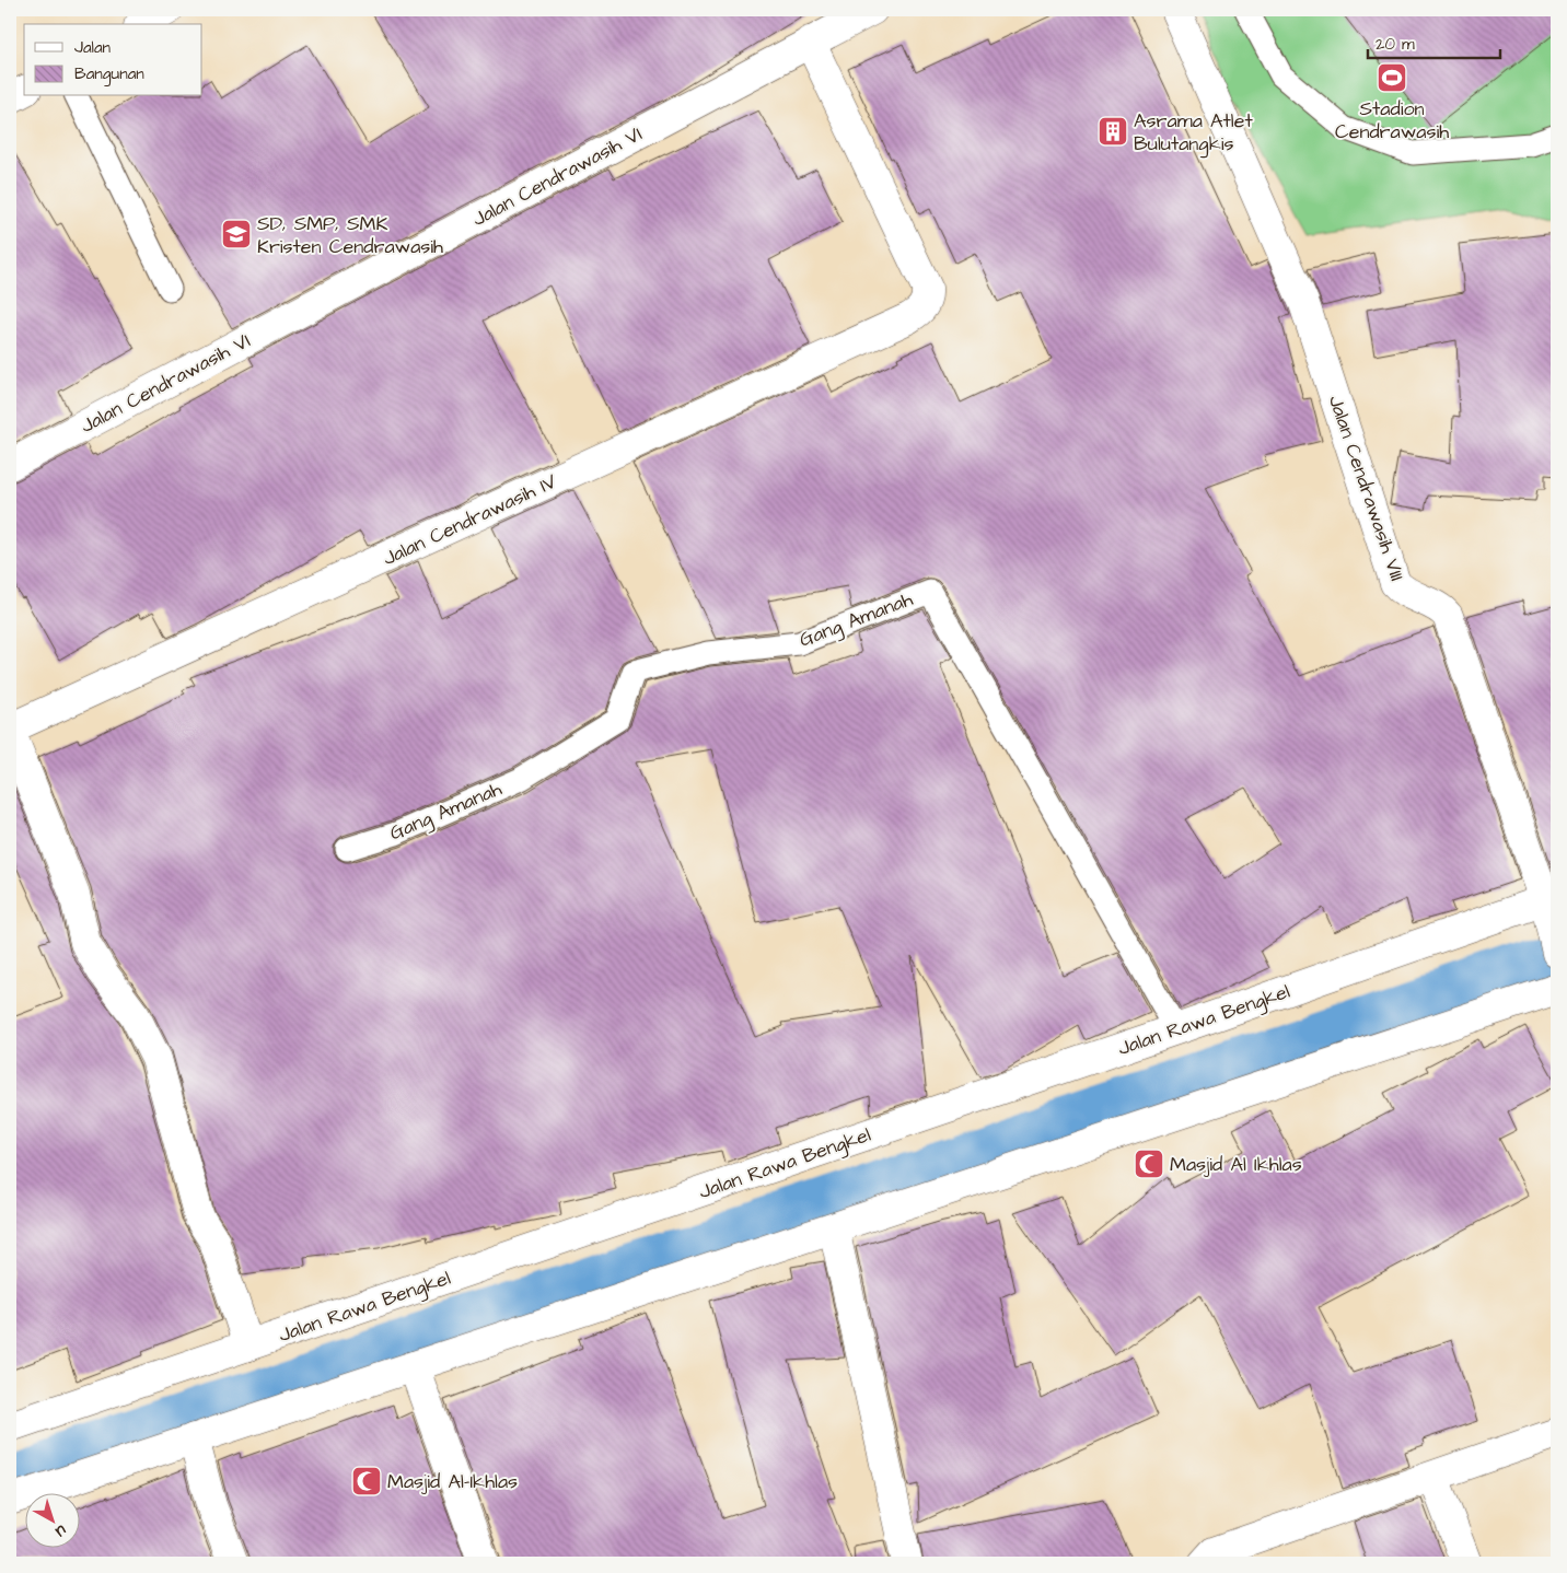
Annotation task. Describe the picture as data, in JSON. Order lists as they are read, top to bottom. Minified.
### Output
{"streets":{"street":["Jalan Cendrawasih VI","Jalan Cendrawasih VIII","Jalan Cendrawasih IV","Jalan Rawa Bengkel"],"lane":["Gang Amanah"]},"crossings":[["Jalan Cendrawasih VI","Jalan Cendrawasih IV"],["Jalan Cendrawasih VIII","Jalan Rawa Bengkel"],["Gang Amanah","Jalan Rawa Bengkel"]],"places":{"sports":["Stadion Cendrawasih"],"building":["Asrama Atlet Bulutangkis"],"school or university":["SD, SMP, SMK Kristen Cendrawasih"],"mosque":["Masjid Al Ikhlas","Masjid Al-Ikhlas"]},"legend":["Jalan","Bangunan"],"scale_bar":"20 m","north":"bottom right"}
